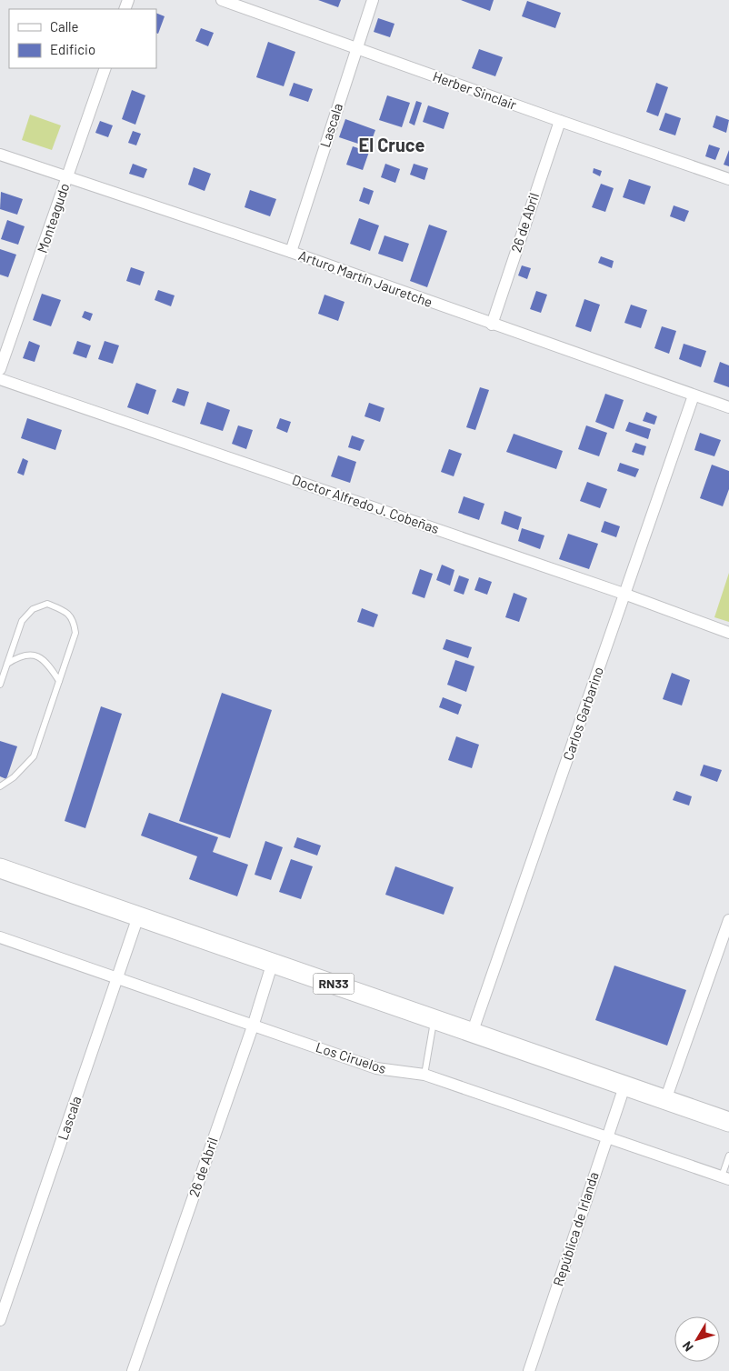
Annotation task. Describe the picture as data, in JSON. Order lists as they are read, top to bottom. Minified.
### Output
{"streets":{"highway":["RN33"],"street":["Herber Sinclair","Lascala","Monteagudo","26 de Abril","Arturo Martín Jauretche","Doctor Alfredo J. Cobeñas","Carlos Garbarino","Los Ciruelos","República de Irlanda"]},"crossings":[["Herber Sinclair","Lascala"],["Herber Sinclair","26 de Abril"],["Lascala","Arturo Martín Jauretche"],["Lascala","RN33"],["Lascala","Los Ciruelos"],["Monteagudo","Arturo Martín Jauretche"],["26 de Abril","Arturo Martín Jauretche"],["26 de Abril","RN33"],["26 de Abril","Los Ciruelos"],["Arturo Martín Jauretche","Carlos Garbarino"],["Doctor Alfredo J. Cobeñas","Carlos Garbarino"],["Carlos Garbarino","RN33"],["RN33","República de Irlanda"],["Los Ciruelos","República de Irlanda"]],"districts":["El Cruce"],"legend":["Calle","Edificio"],"north":"bottom left"}
